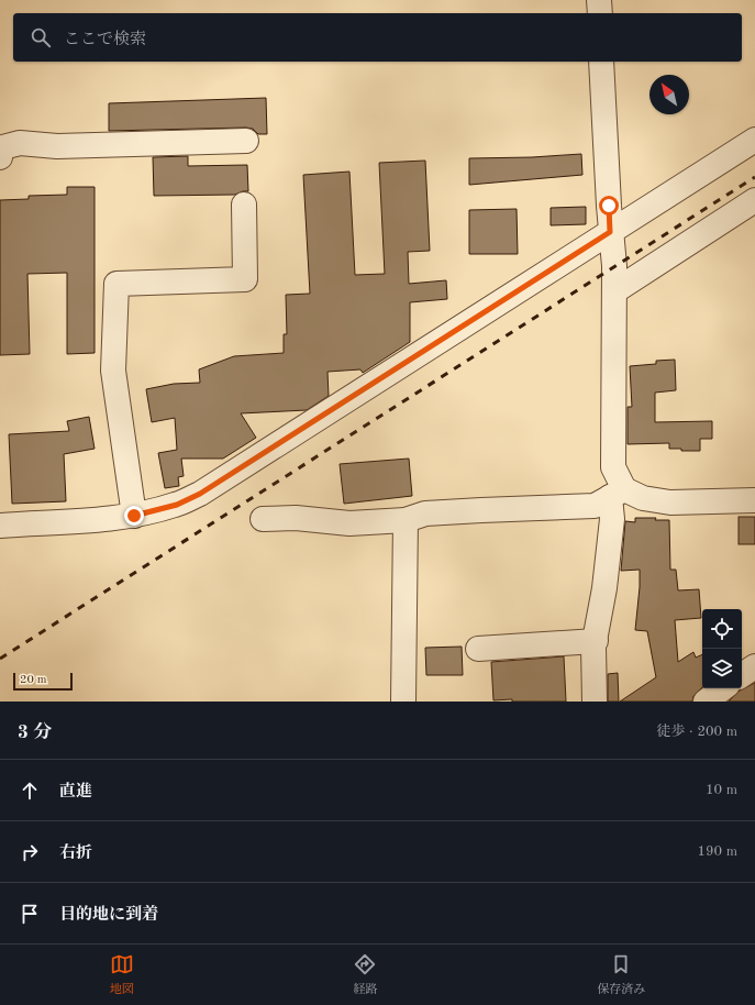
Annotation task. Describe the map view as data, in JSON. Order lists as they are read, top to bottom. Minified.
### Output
{"scale_bar":"20 m","north":"top left","page":{"search":"ここで検索","scale":"20 m","heading":["3 分","徒歩 · 200 m"],"list":[["直進","10 m"],["右折","190 m"],"目的地に到着"],"nav":["地図","経路","保存済み"]}}
